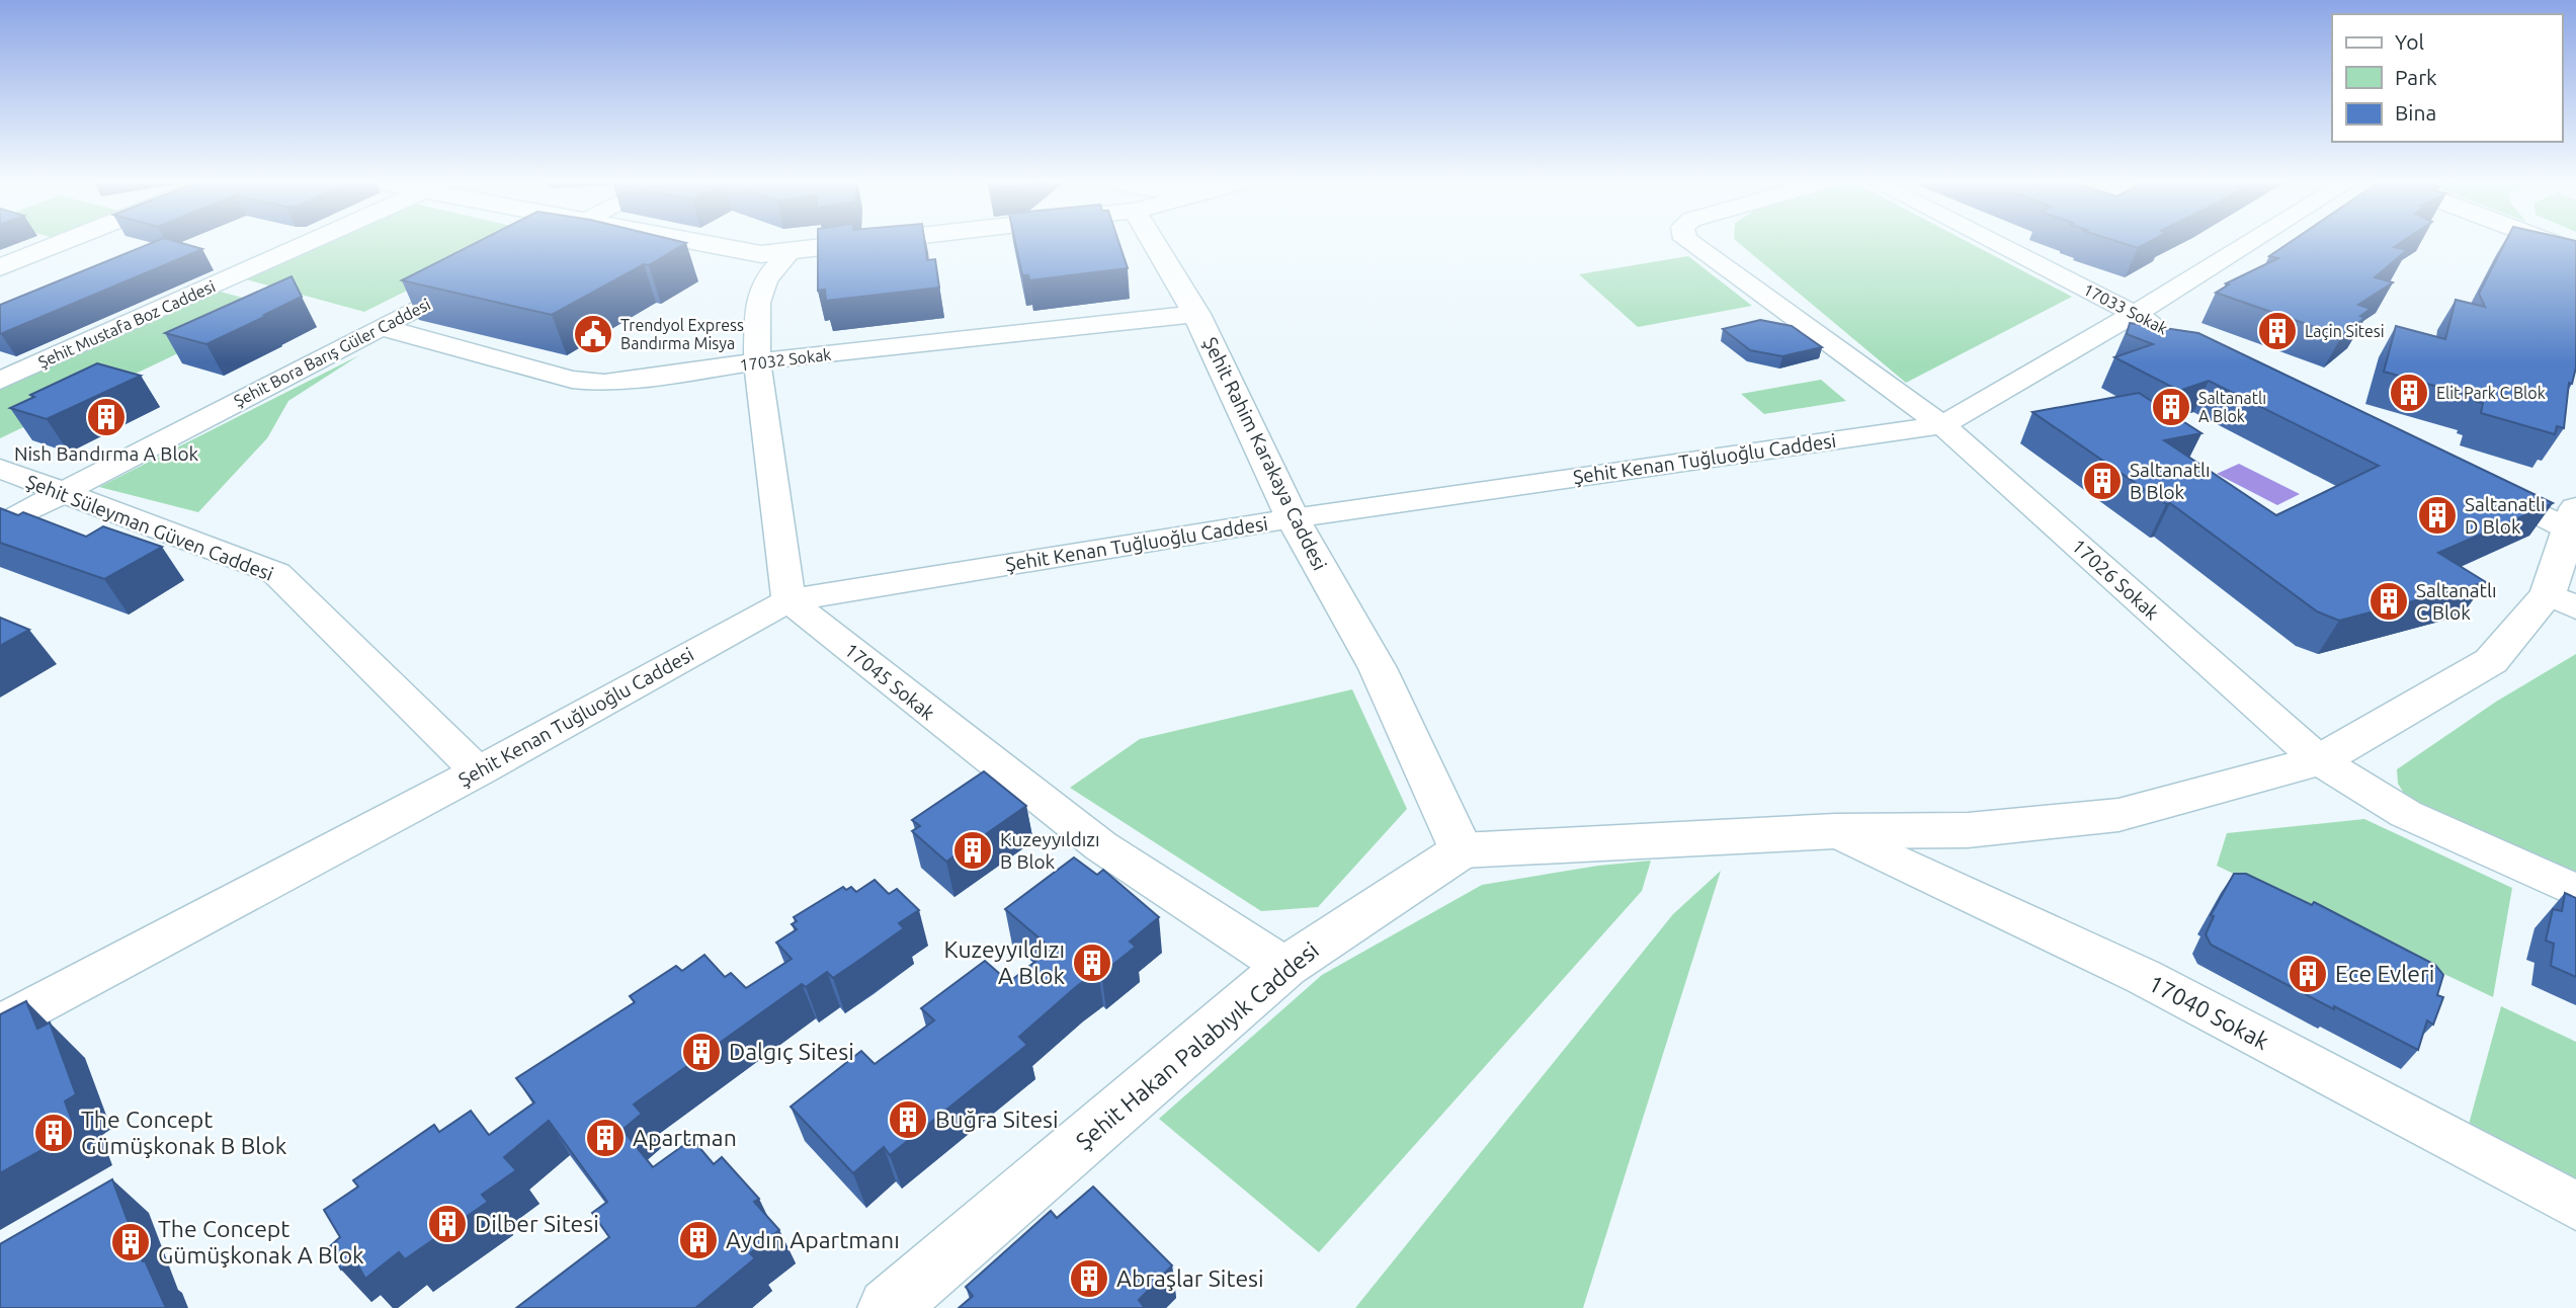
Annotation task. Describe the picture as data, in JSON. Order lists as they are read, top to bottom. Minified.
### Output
{"streets":{"main road":["Şehit Rahim Karakaya Caddesi","Şehit Hakan Palabıyık Caddesi"],"street":["17033 Sokak","Şehit Mustafa Boz Caddesi","Şehit Bora Barış Güler Caddesi","17032 Sokak","Şehit Kenan Tuğluoğlu Caddesi","Şehit Süleyman Güven Caddesi","17026 Sokak","17045 Sokak","17040 Sokak"]},"crossings":[["17033 Sokak","Şehit Kenan Tuğluoğlu Caddesi"],["Şehit Bora Barış Güler Caddesi","17032 Sokak"],["Şehit Bora Barış Güler Caddesi","Şehit Süleyman Güven Caddesi"],["17032 Sokak","Şehit Rahim Karakaya Caddesi"],["Şehit Rahim Karakaya Caddesi","Şehit Kenan Tuğluoğlu Caddesi"],["Şehit Rahim Karakaya Caddesi","Şehit Hakan Palabıyık Caddesi"],["Şehit Kenan Tuğluoğlu Caddesi","Şehit Süleyman Güven Caddesi"],["Şehit Kenan Tuğluoğlu Caddesi","17026 Sokak"],["Şehit Kenan Tuğluoğlu Caddesi","17045 Sokak"],["17045 Sokak","Şehit Hakan Palabıyık Caddesi"]],"places":{"building":["Laçin Sitesi","Elit Park C Blok","Saltanatlı A Blok","Nish Bandırma A Blok","Saltanatlı B Blok","Saltanatlı D Blok","Saltanatlı C Blok","Kuzeyyıldızı B Blok","Kuzeyyıldızı A Blok","Ece Evleri","Dalgıç Sitesi","Buğra Sitesi","The Concept Gümüşkonak B Blok","Apartman","Dilber Sitesi","Aydın Apartmanı","The Concept Gümüşkonak A Blok","Abraşlar Sitesi"],"public building":["Trendyol Express Bandırma Misya"]},"legend":["Yol","Park","Bina"]}
